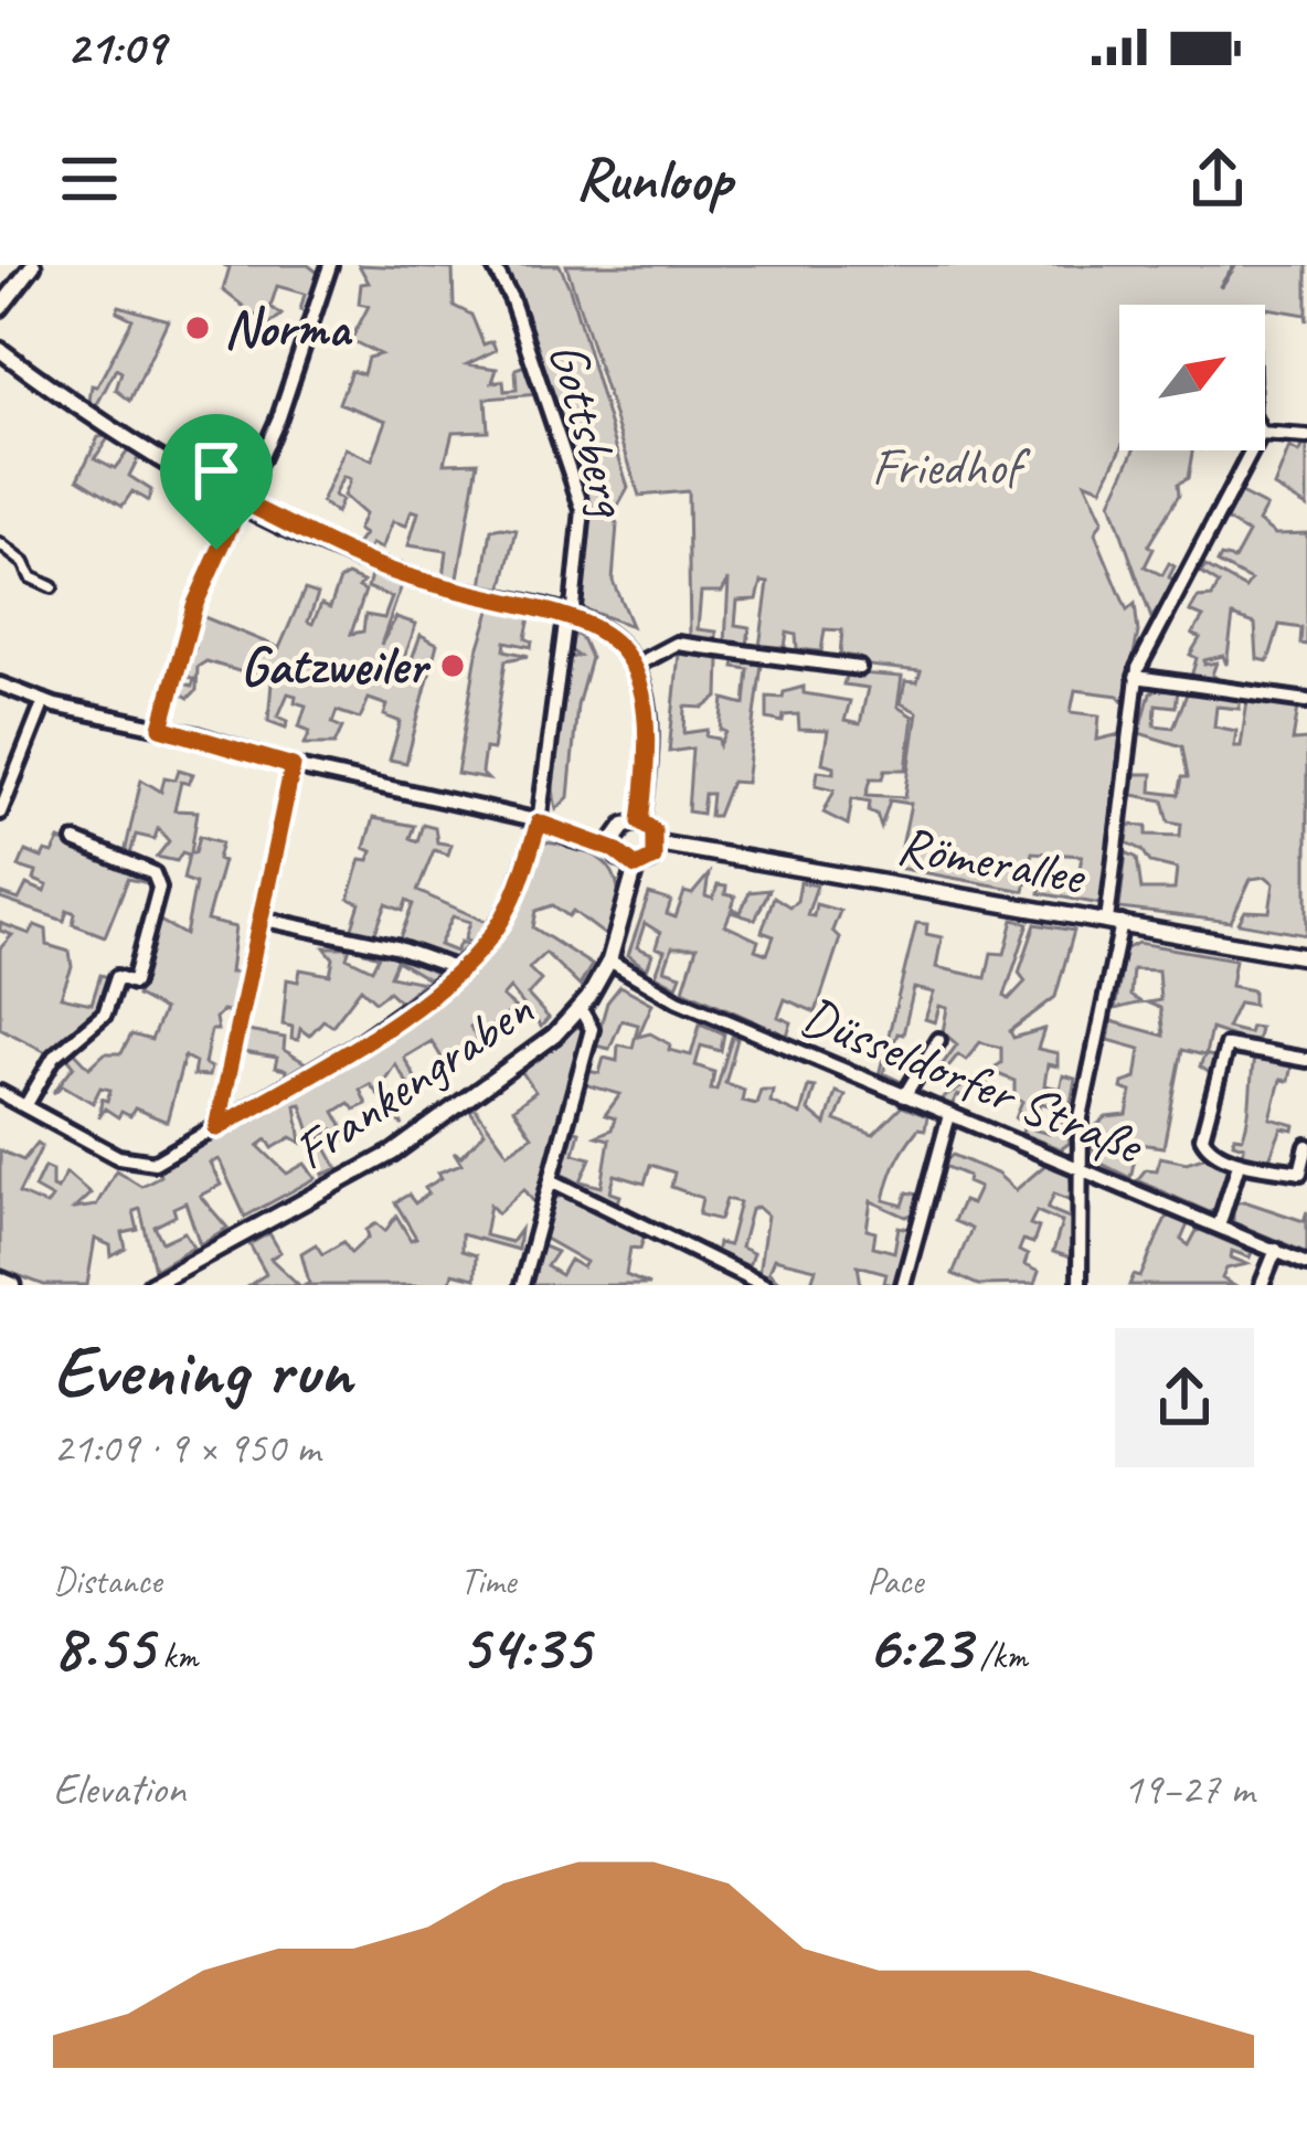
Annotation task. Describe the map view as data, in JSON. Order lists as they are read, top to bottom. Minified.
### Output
{"streets":{"street":["Gottsberg","Römerallee","Frankengraben","Düsseldorfer Straße"]},"crossings":[["Römerallee","Frankengraben"],["Frankengraben","Düsseldorfer Straße"]],"parks":["Friedhof"],"places":["Norma","Gatzweiler"],"north":"top right","page":{"status":"21:09","header":"Runloop","heading":["Evening run","21:09 · 9 × 950 m"],"stats":[["Distance","8.55 km"],["Time","54:35"],["Pace","6:23 /km"]],"chart":["Elevation","19–27 m"]}}
